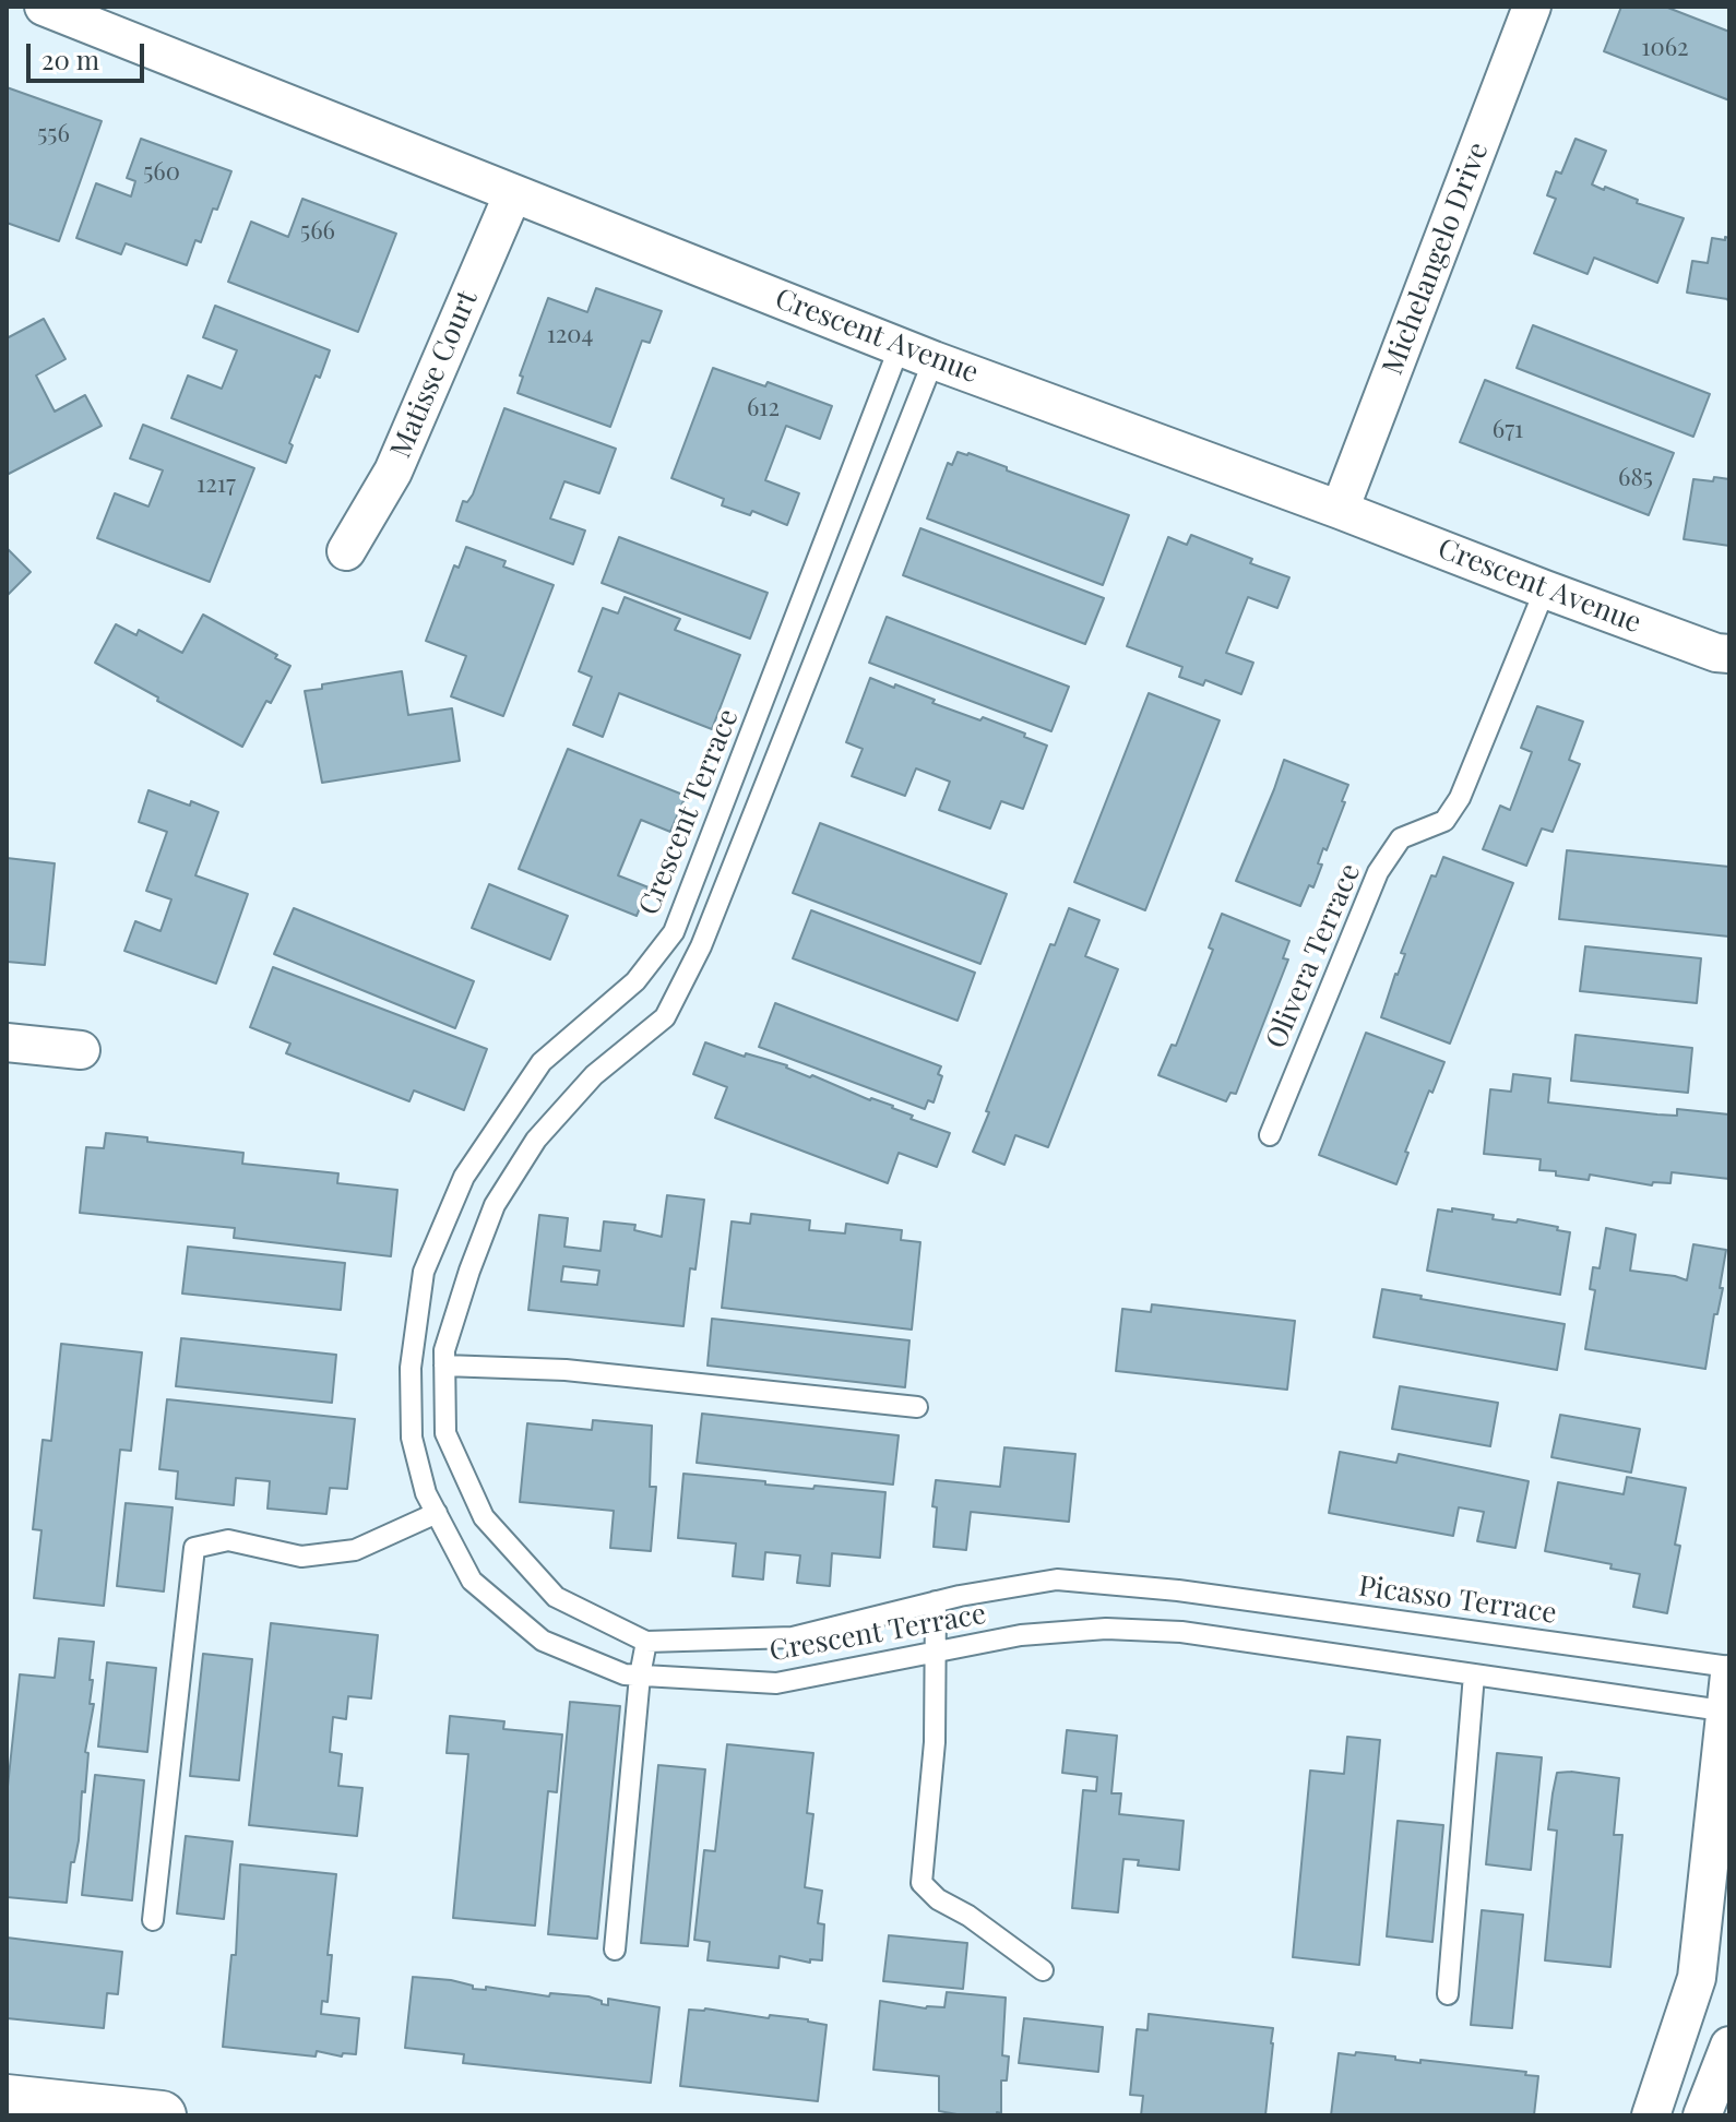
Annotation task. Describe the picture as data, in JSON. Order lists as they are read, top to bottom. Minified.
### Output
{"streets":{"street":["Michelangelo Drive","Crescent Avenue","Matisse Court"],"lane":["Crescent Terrace","Olivera Terrace","Picasso Terrace"]},"crossings":[["Michelangelo Drive","Crescent Avenue"],["Crescent Avenue","Matisse Court"],["Crescent Avenue","Crescent Terrace"],["Crescent Avenue","Olivera Terrace"],["Crescent Terrace","Picasso Terrace"]],"house_numbers":["1062","556","560","566","1204","612","671","685","1217"],"scale_bar":"20 m"}
